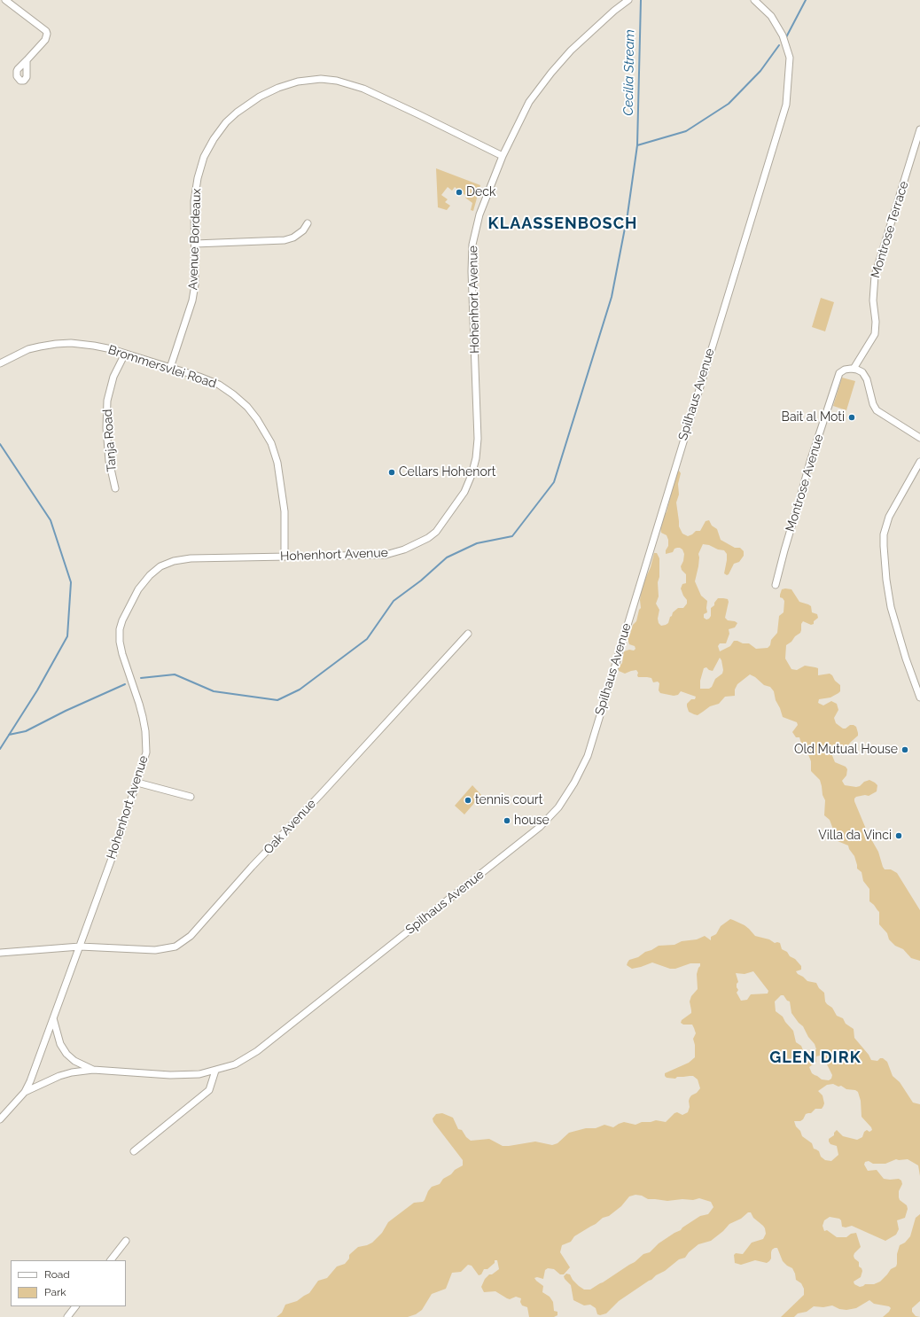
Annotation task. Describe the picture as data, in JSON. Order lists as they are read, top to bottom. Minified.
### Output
{"streets":{"street":["Montrose Terrace","Avenue Bordeaux","Hohenhort Avenue","Brommersvlei Road","Spilhaus Avenue","Tanja Road","Montrose Avenue","Oak Avenue"]},"crossings":[["Montrose Terrace","Montrose Avenue"],["Avenue Bordeaux","Hohenhort Avenue"],["Avenue Bordeaux","Brommersvlei Road"],["Hohenhort Avenue","Brommersvlei Road"],["Hohenhort Avenue","Spilhaus Avenue"],["Hohenhort Avenue","Oak Avenue"],["Brommersvlei Road","Tanja Road"]],"districts":["KLAASSENBOSCH","GLEN DIRK"],"water":["Cecilia Stream"],"places":["Deck","Bait al Moti","Cellars Hohenort","Old Mutual House","tennis court","house","Villa da Vinci"],"legend":["Road","Park"]}
